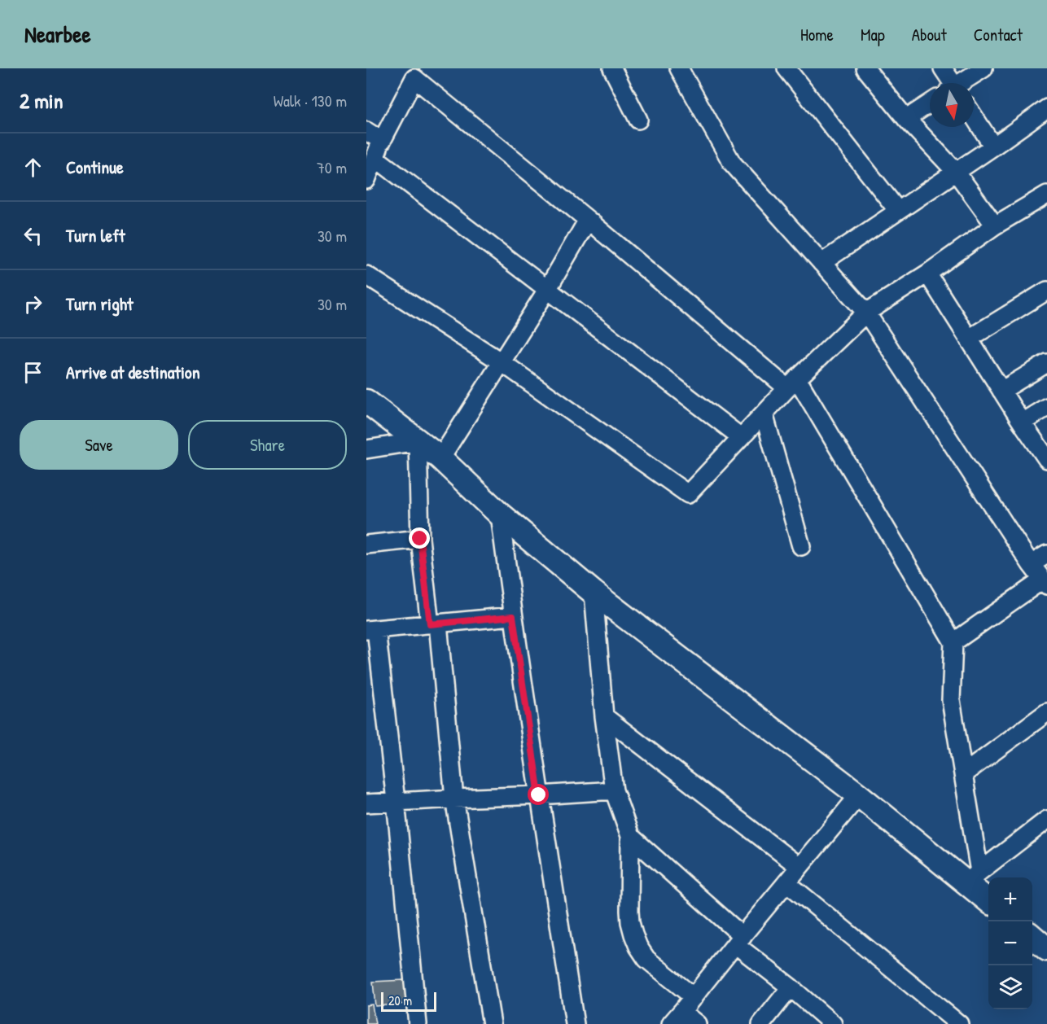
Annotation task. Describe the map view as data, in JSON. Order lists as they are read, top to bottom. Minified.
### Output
{"scale_bar":"20 m","north":"bottom","page":{"header":"Nearbee","nav":["Home","Map","About","Contact"],"heading":["2 min","Walk · 130 m"],"list":[["Continue","70 m"],["Turn left","30 m"],["Turn right","30 m"],"Arrive at destination"],"buttons":["Save","Share"],"map_buttons":["+","−"],"scale":"20 m"}}
